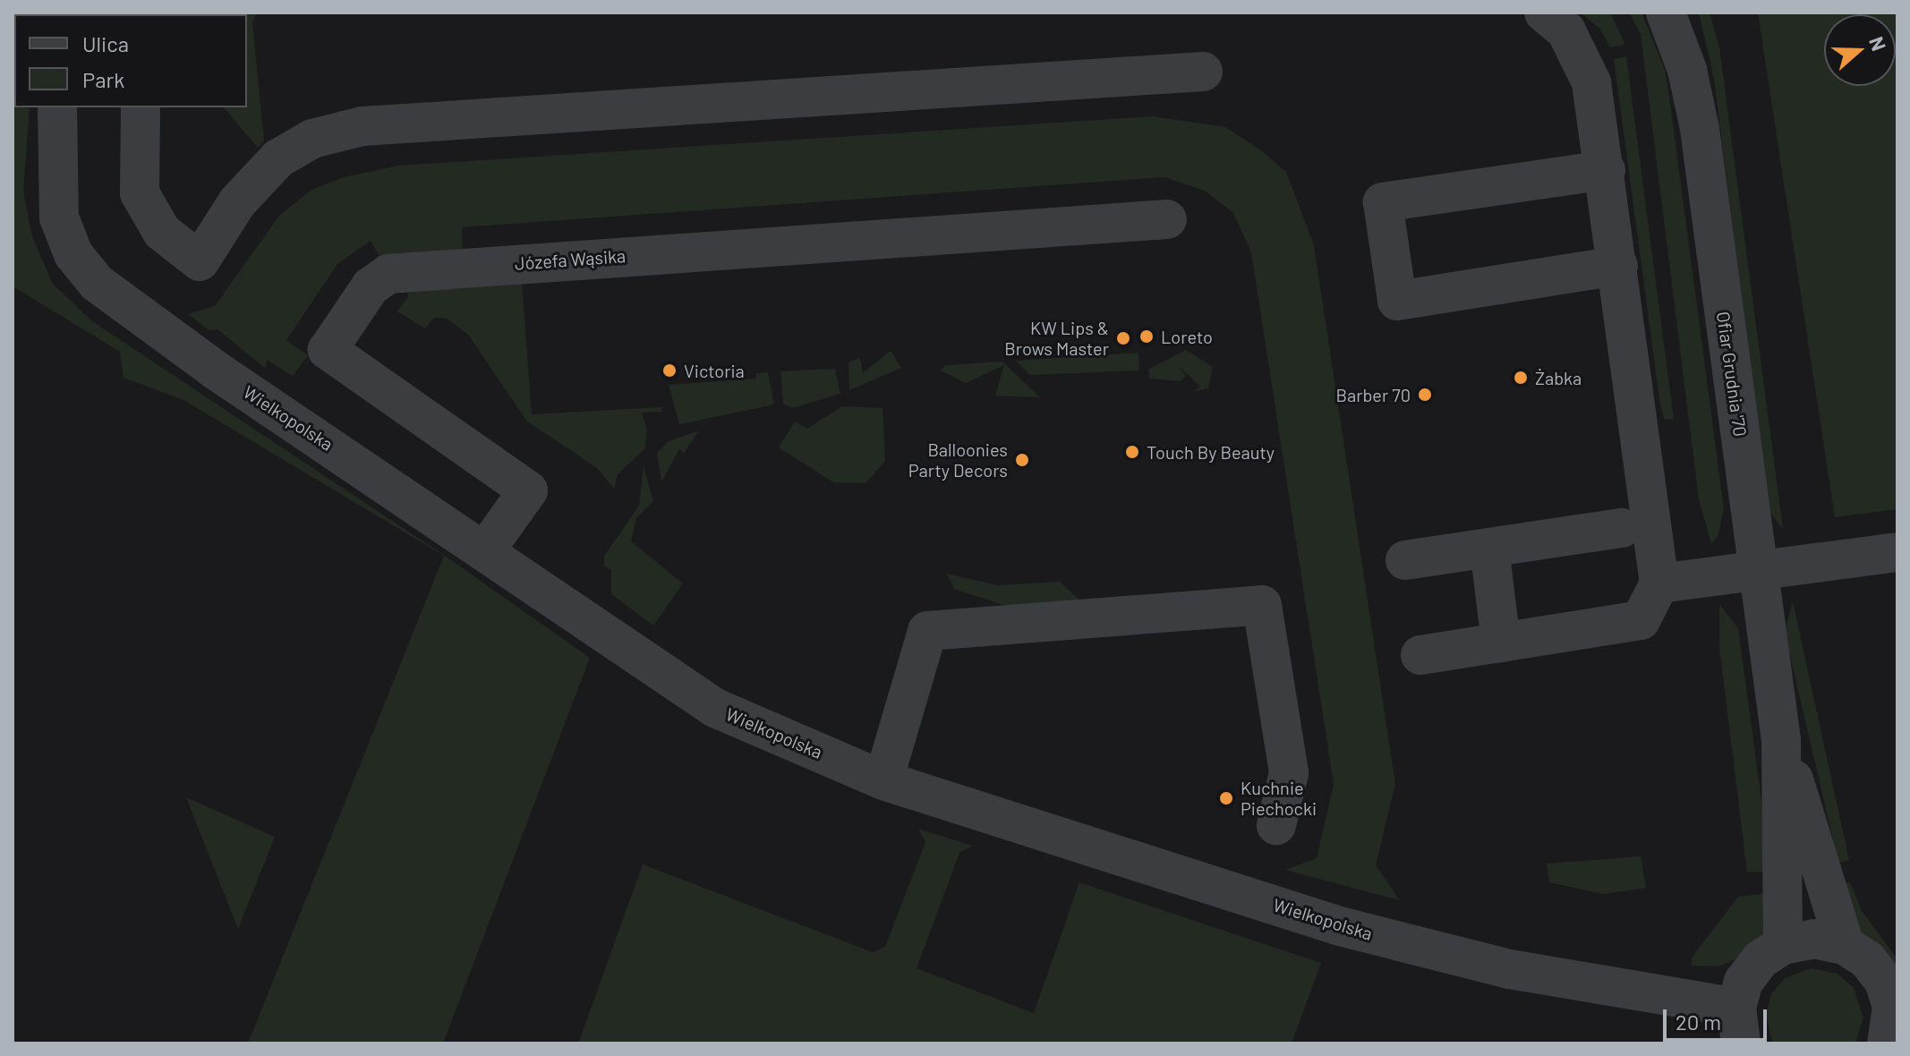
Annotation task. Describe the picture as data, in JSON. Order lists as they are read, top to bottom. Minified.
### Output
{"streets":{"street":["Józefa Wąsika","Ofiar Grudnia '70","Wielkopolska"]},"crossings":[["Józefa Wąsika","Wielkopolska"]],"places":["Loreto","KW Lips & Brows Master","Victoria","Żabka","Barber 70","Touch By Beauty","Balloonies Party Decors","Kuchnie Piechocki"],"legend":["Ulica","Park"],"scale_bar":"20 m","north":"right"}
